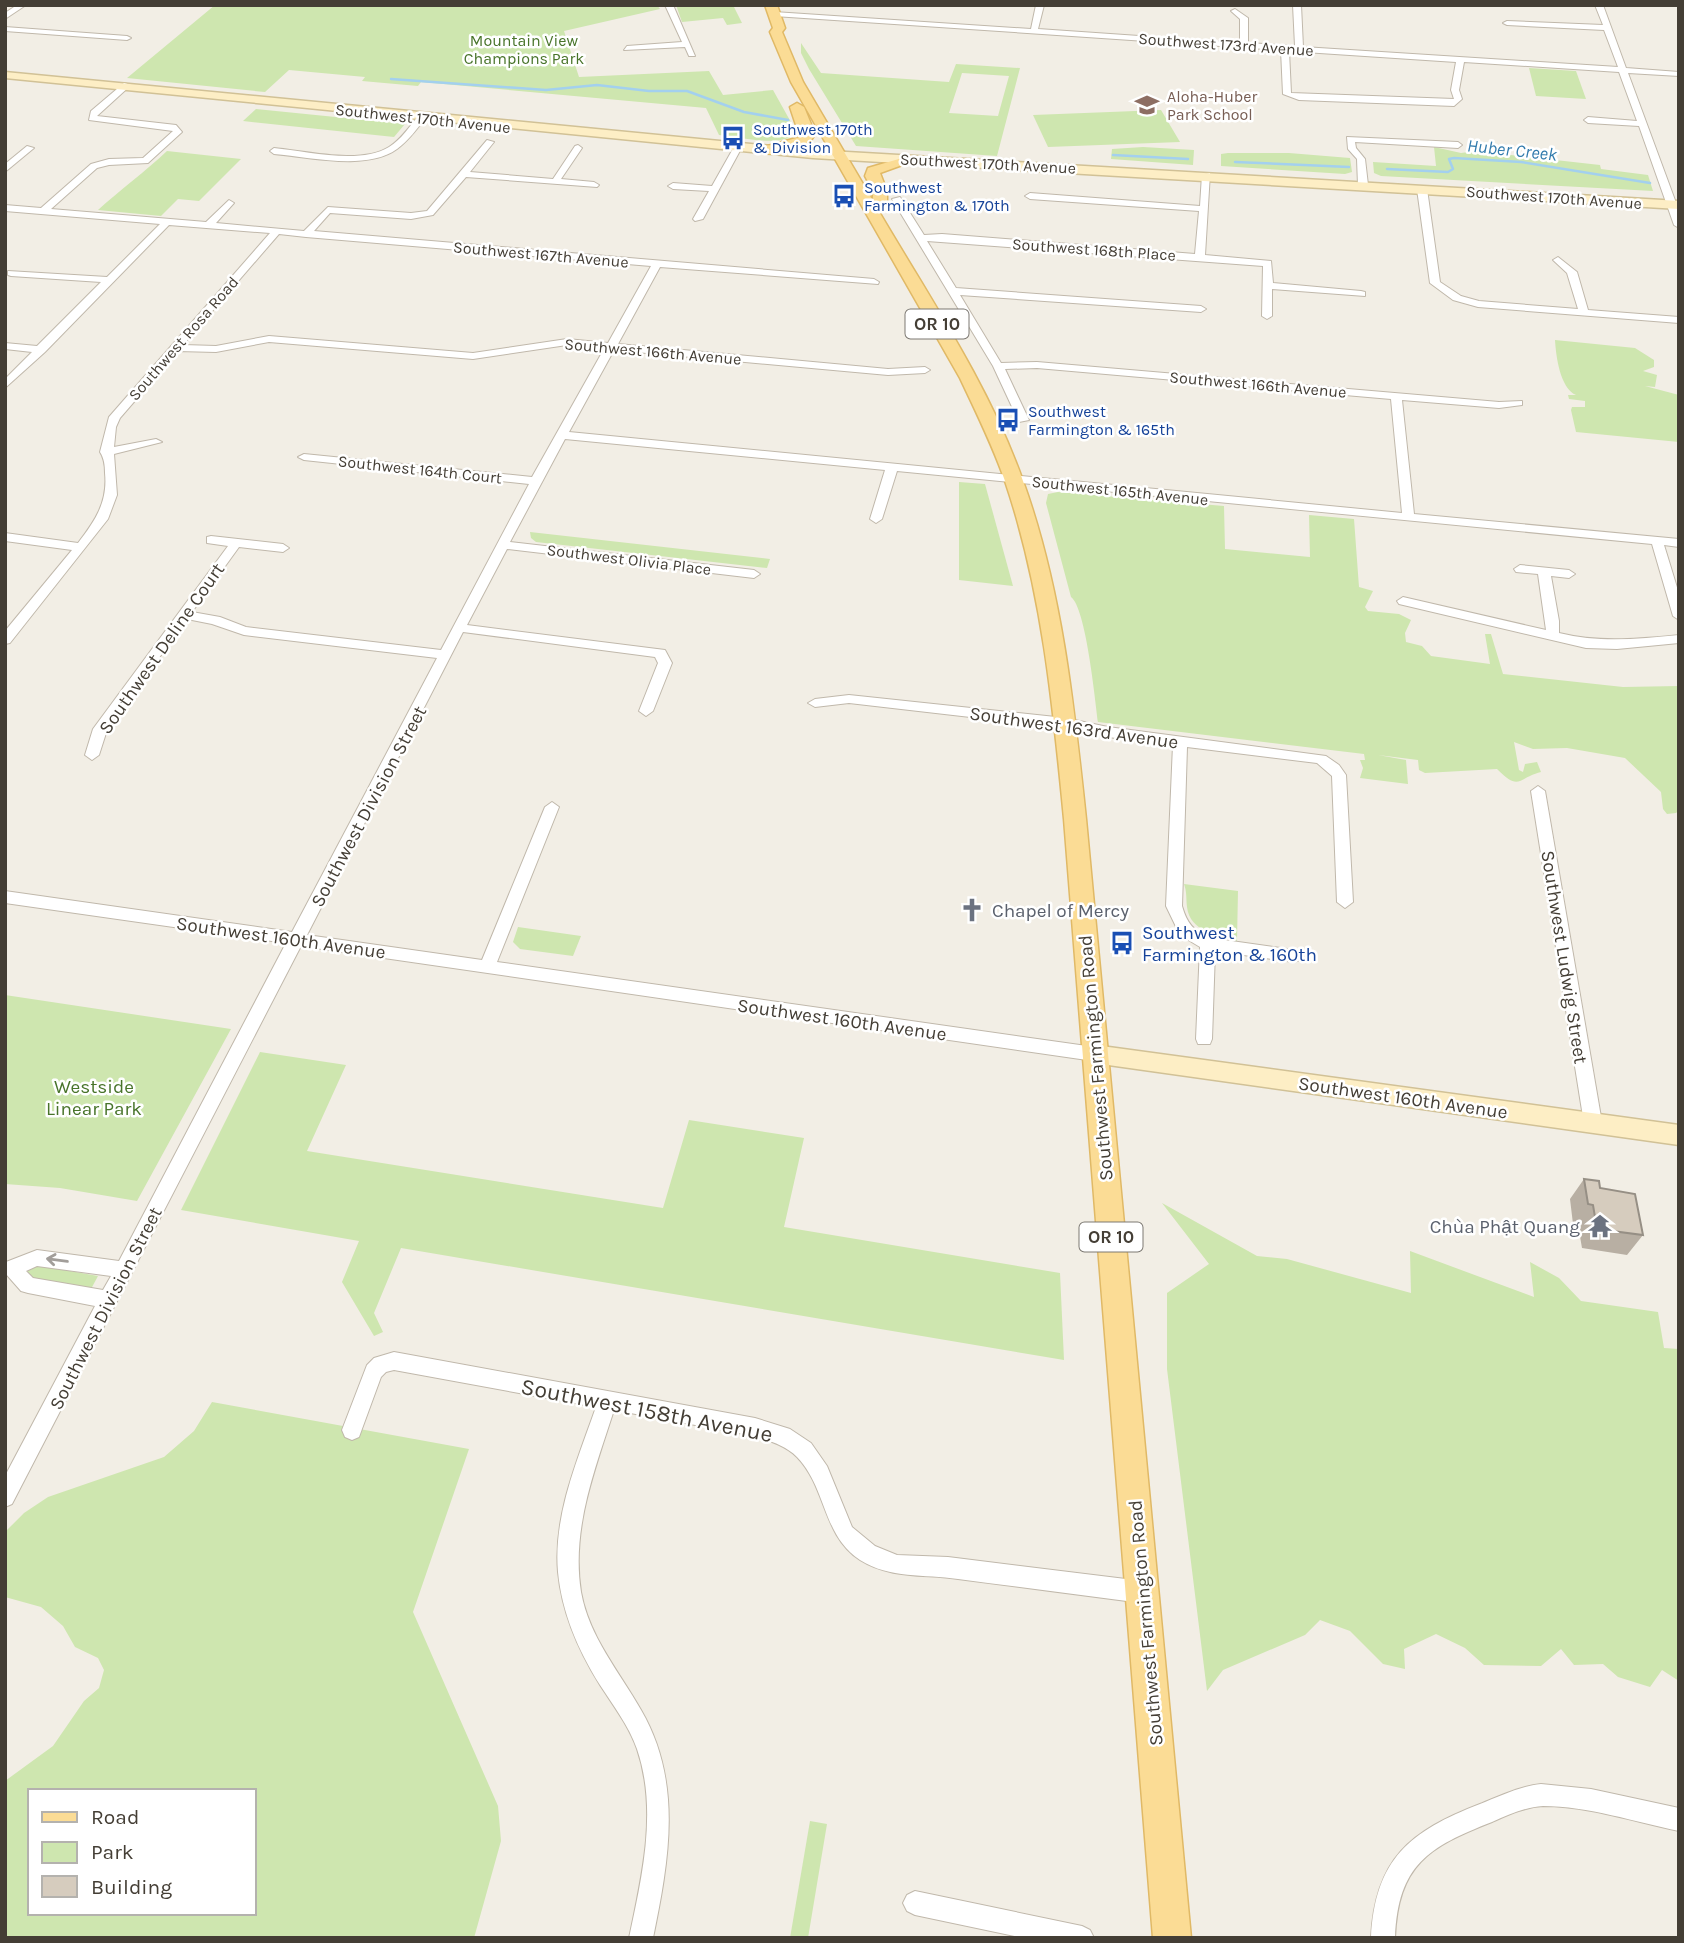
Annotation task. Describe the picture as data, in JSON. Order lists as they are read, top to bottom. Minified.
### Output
{"streets":{"main road":["Southwest 170th Avenue","OR 10","Southwest 160th Avenue","Southwest Farmington Road"],"street":["Southwest 173rd Avenue","Southwest 168th Place","Southwest 167th Avenue","Southwest Rosa Road","Southwest 166th Avenue","Southwest 164th Court","Southwest 165th Avenue","Southwest Olivia Place","Southwest Deline Court","Southwest 163rd Avenue","Southwest Division Street","Southwest Ludwig Street","Southwest 158th Avenue"]},"crossings":[["Southwest 173rd Avenue","Southwest Farmington Road"],["Southwest 170th Avenue","Southwest Farmington Road"],["Southwest 167th Avenue","Southwest Rosa Road"],["Southwest 167th Avenue","Southwest Division Street"],["Southwest Rosa Road","Southwest 166th Avenue"],["Southwest 166th Avenue","Southwest Division Street"],["Southwest 164th Court","Southwest Division Street"],["Southwest 165th Avenue","Southwest Division Street"],["Southwest 165th Avenue","Southwest Farmington Road"],["Southwest Olivia Place","Southwest Division Street"],["Southwest 163rd Avenue","Southwest Farmington Road"],["Southwest Division Street","Southwest 160th Avenue"],["Southwest 160th Avenue","Southwest Ludwig Street"],["Southwest 160th Avenue","Southwest Farmington Road"],["Southwest Farmington Road","Southwest 158th Avenue"]],"water":["Huber Creek"],"parks":["Mountain View Champions Park","Westside Linear Park"],"places":{"school or university":["Aloha-Huber Park School"],"bus stop":["Southwest 170th & Division","Southwest Farmington & 170th","Southwest Farmington & 165th","Southwest Farmington & 160th"],"church":["Chapel of Mercy"],"temple":["Chùa Phật Quang"]},"legend":["Road","Park","Building"]}
